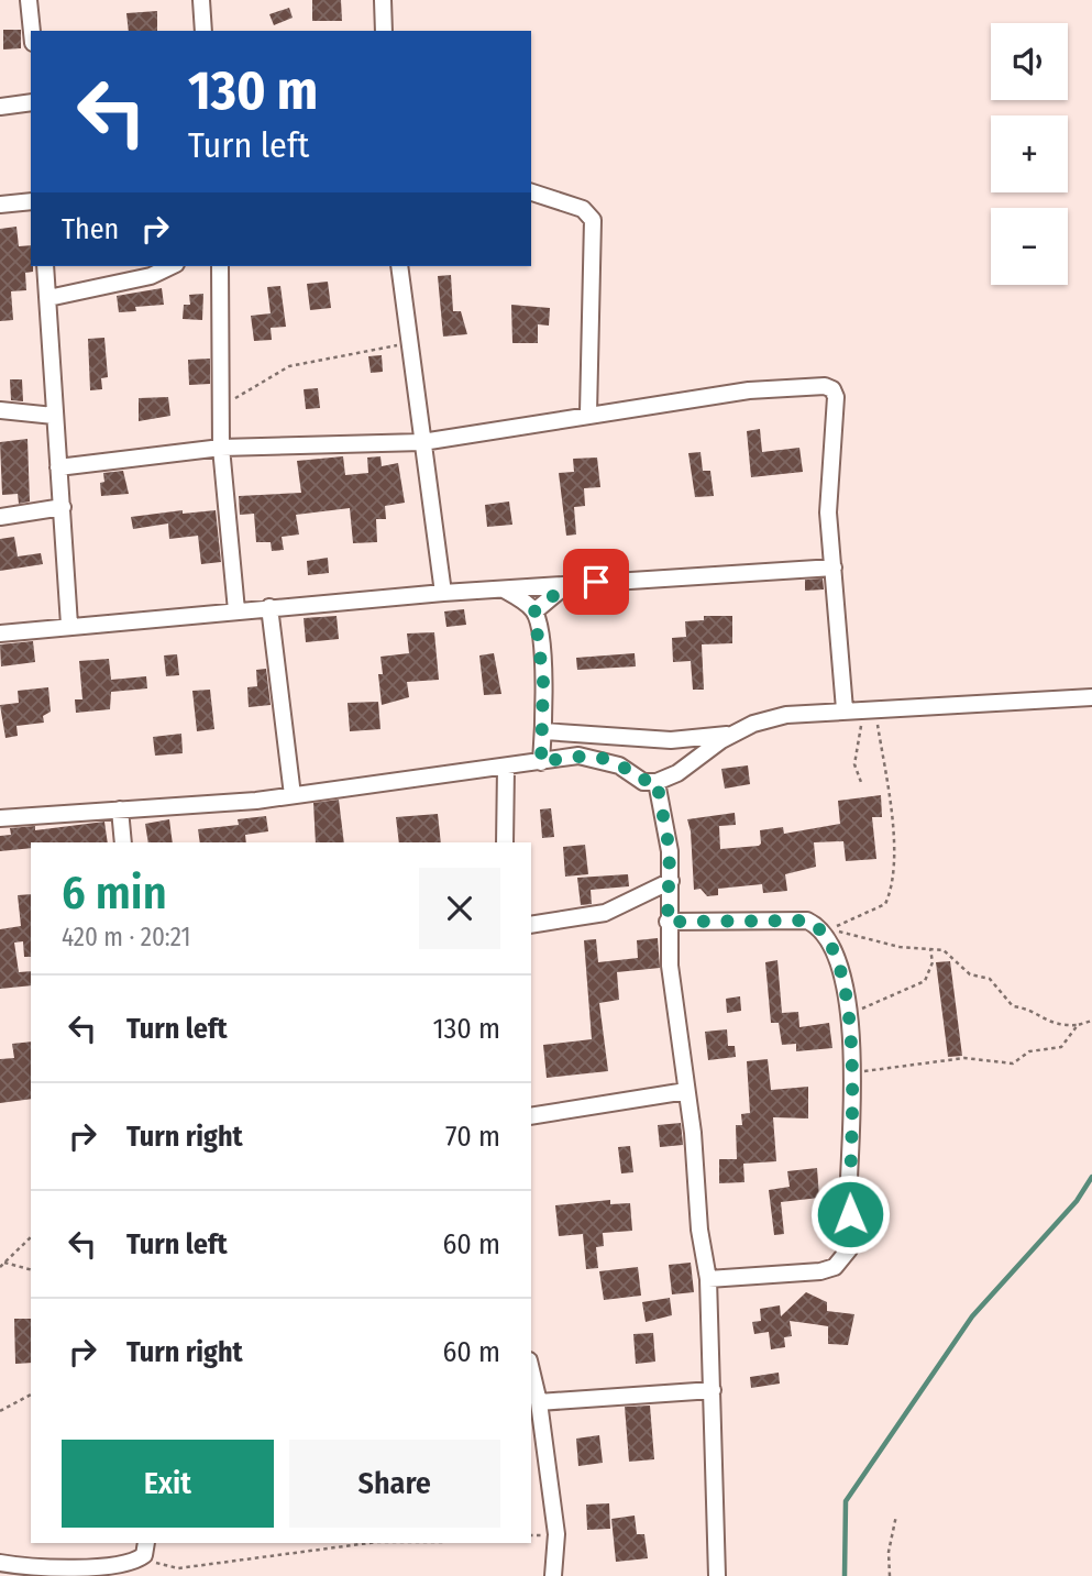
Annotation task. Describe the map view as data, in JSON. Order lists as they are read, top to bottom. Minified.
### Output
{"page":{"map_buttons":["+","−"],"turn":["130 m","Turn left"],"then":"Then","heading":["6 min","420 m · 20:21"],"list":[{"name":"Turn left","value":"130 m"},{"name":"Turn right","value":"70 m"},{"name":"Turn left","value":"60 m"},{"name":"Turn right","value":"60 m"}],"buttons":["Exit","Share"]}}
